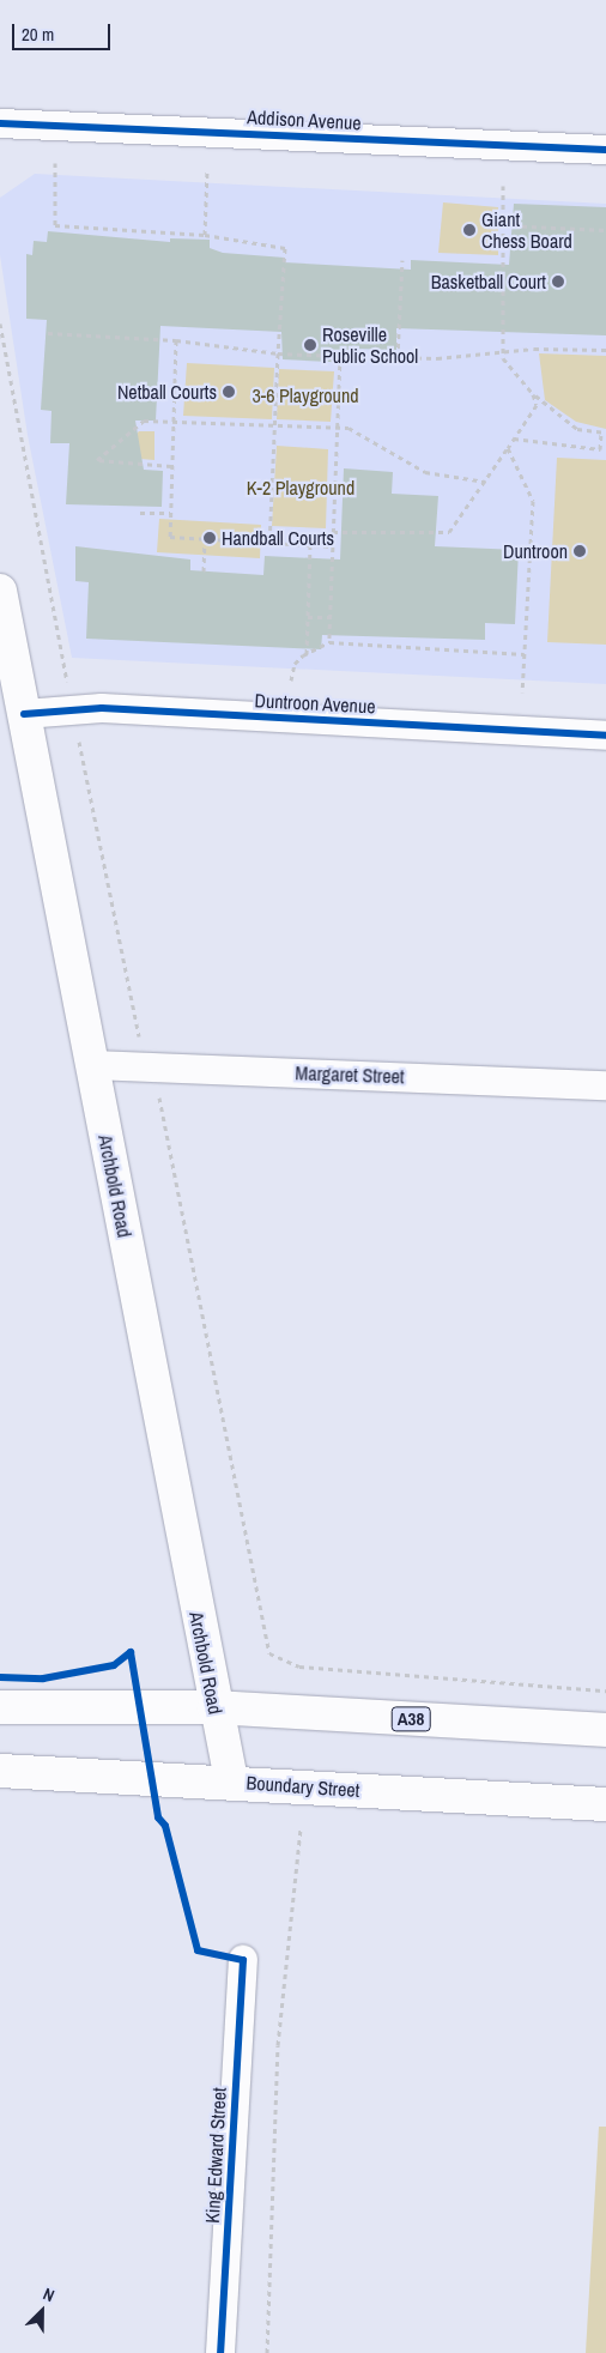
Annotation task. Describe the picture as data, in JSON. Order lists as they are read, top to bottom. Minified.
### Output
{"streets":{"main road":["Archbold Road","A38","Boundary Street"],"street":["Addison Avenue","Duntroon Avenue","Margaret Street","King Edward Street"]},"crossings":[["Duntroon Avenue","Archbold Road"],["Margaret Street","Archbold Road"],["Archbold Road","A38"],["Archbold Road","Boundary Street"]],"parks":["3-6 Playground","K-2 Playground"],"places":["Giant Chess Board","Basketball Court","Roseville Public School","Netball Courts","Handball Courts","Duntroon"],"scale_bar":"20 m","north":"top right"}
